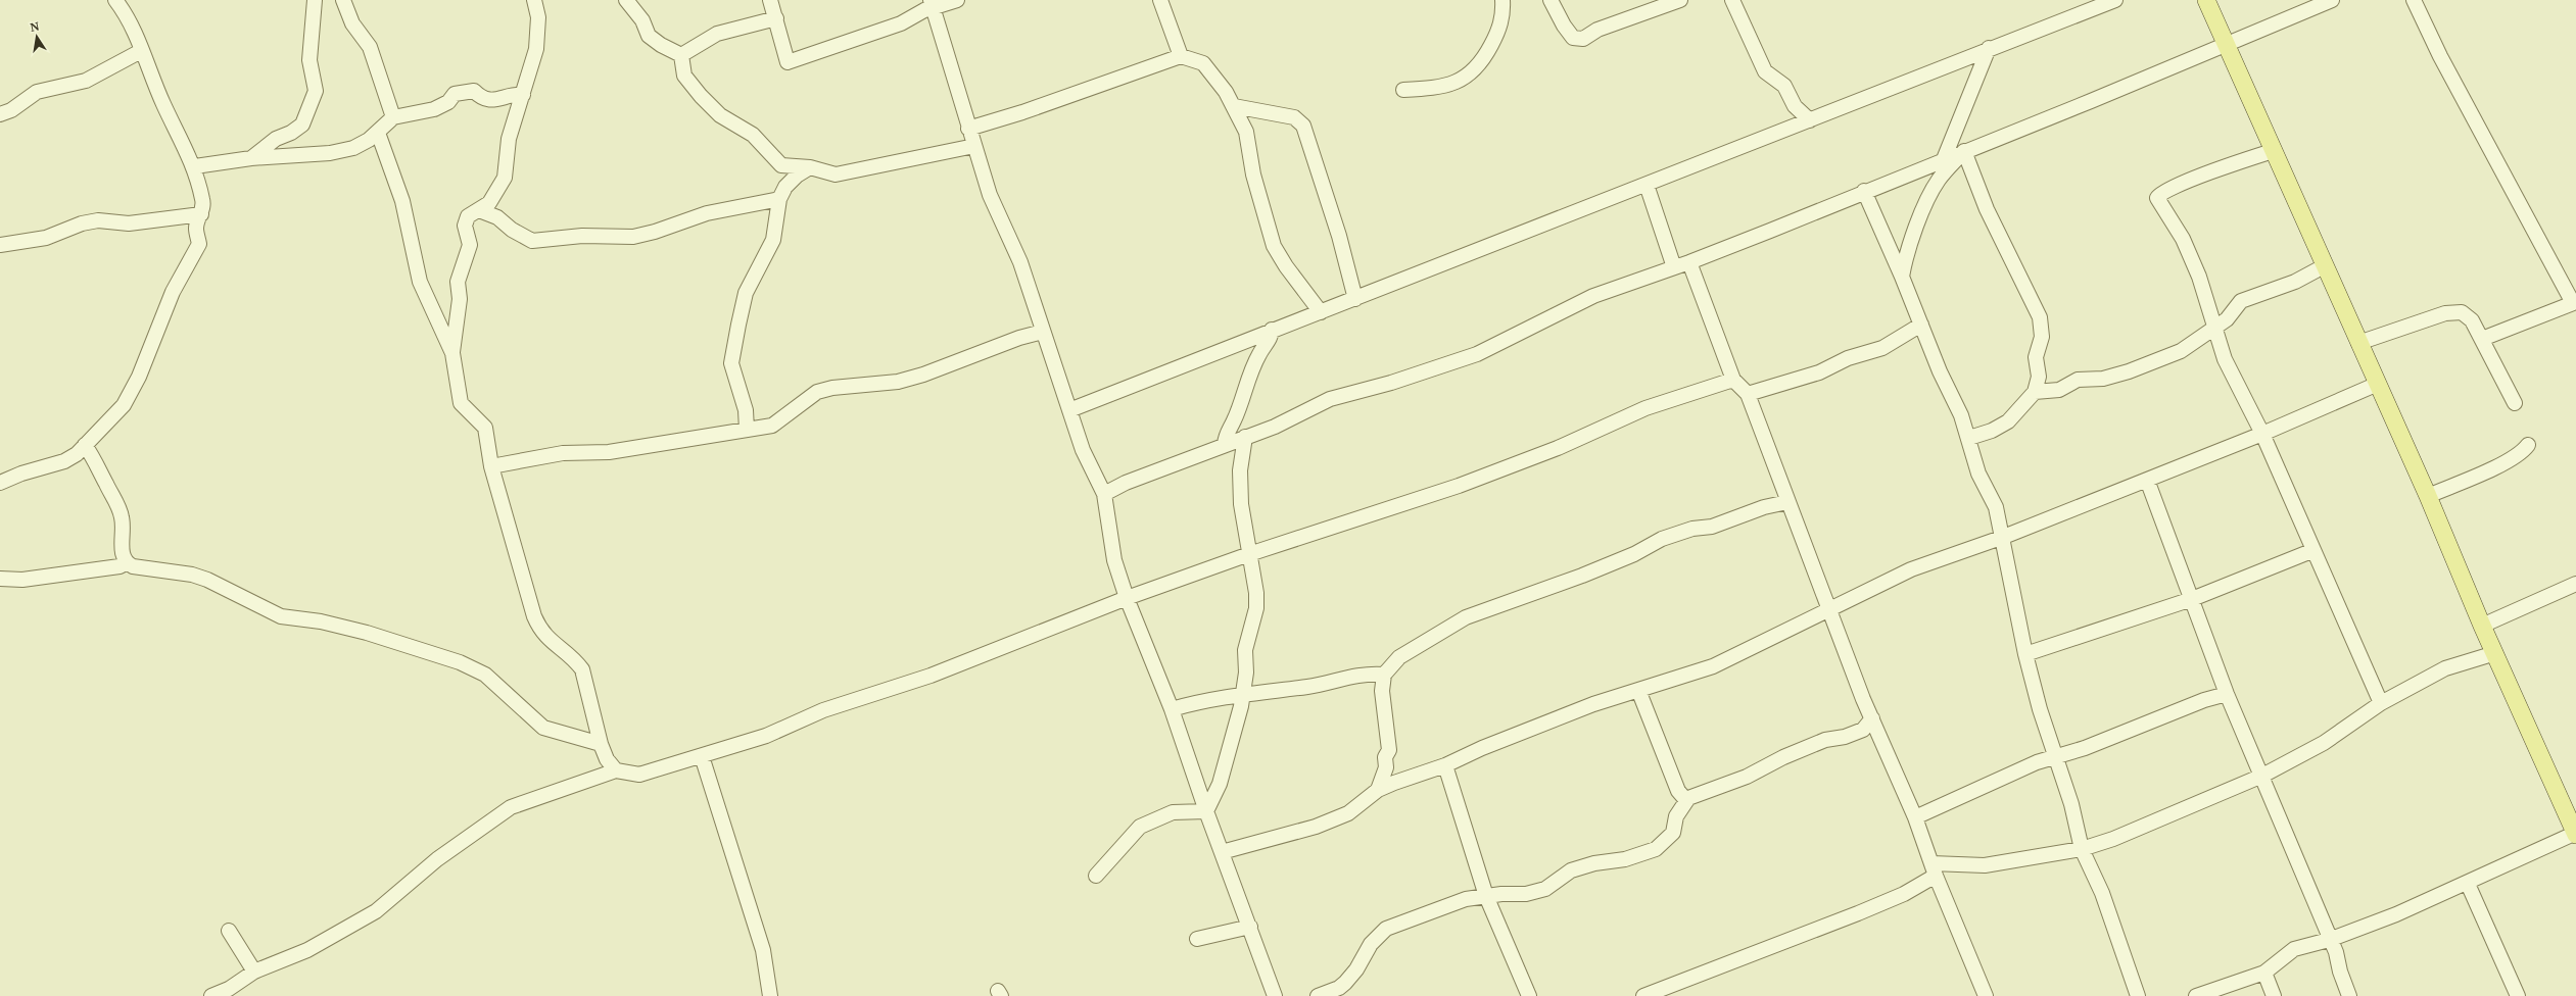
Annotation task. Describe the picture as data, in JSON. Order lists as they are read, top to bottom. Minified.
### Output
{"north":"top"}
